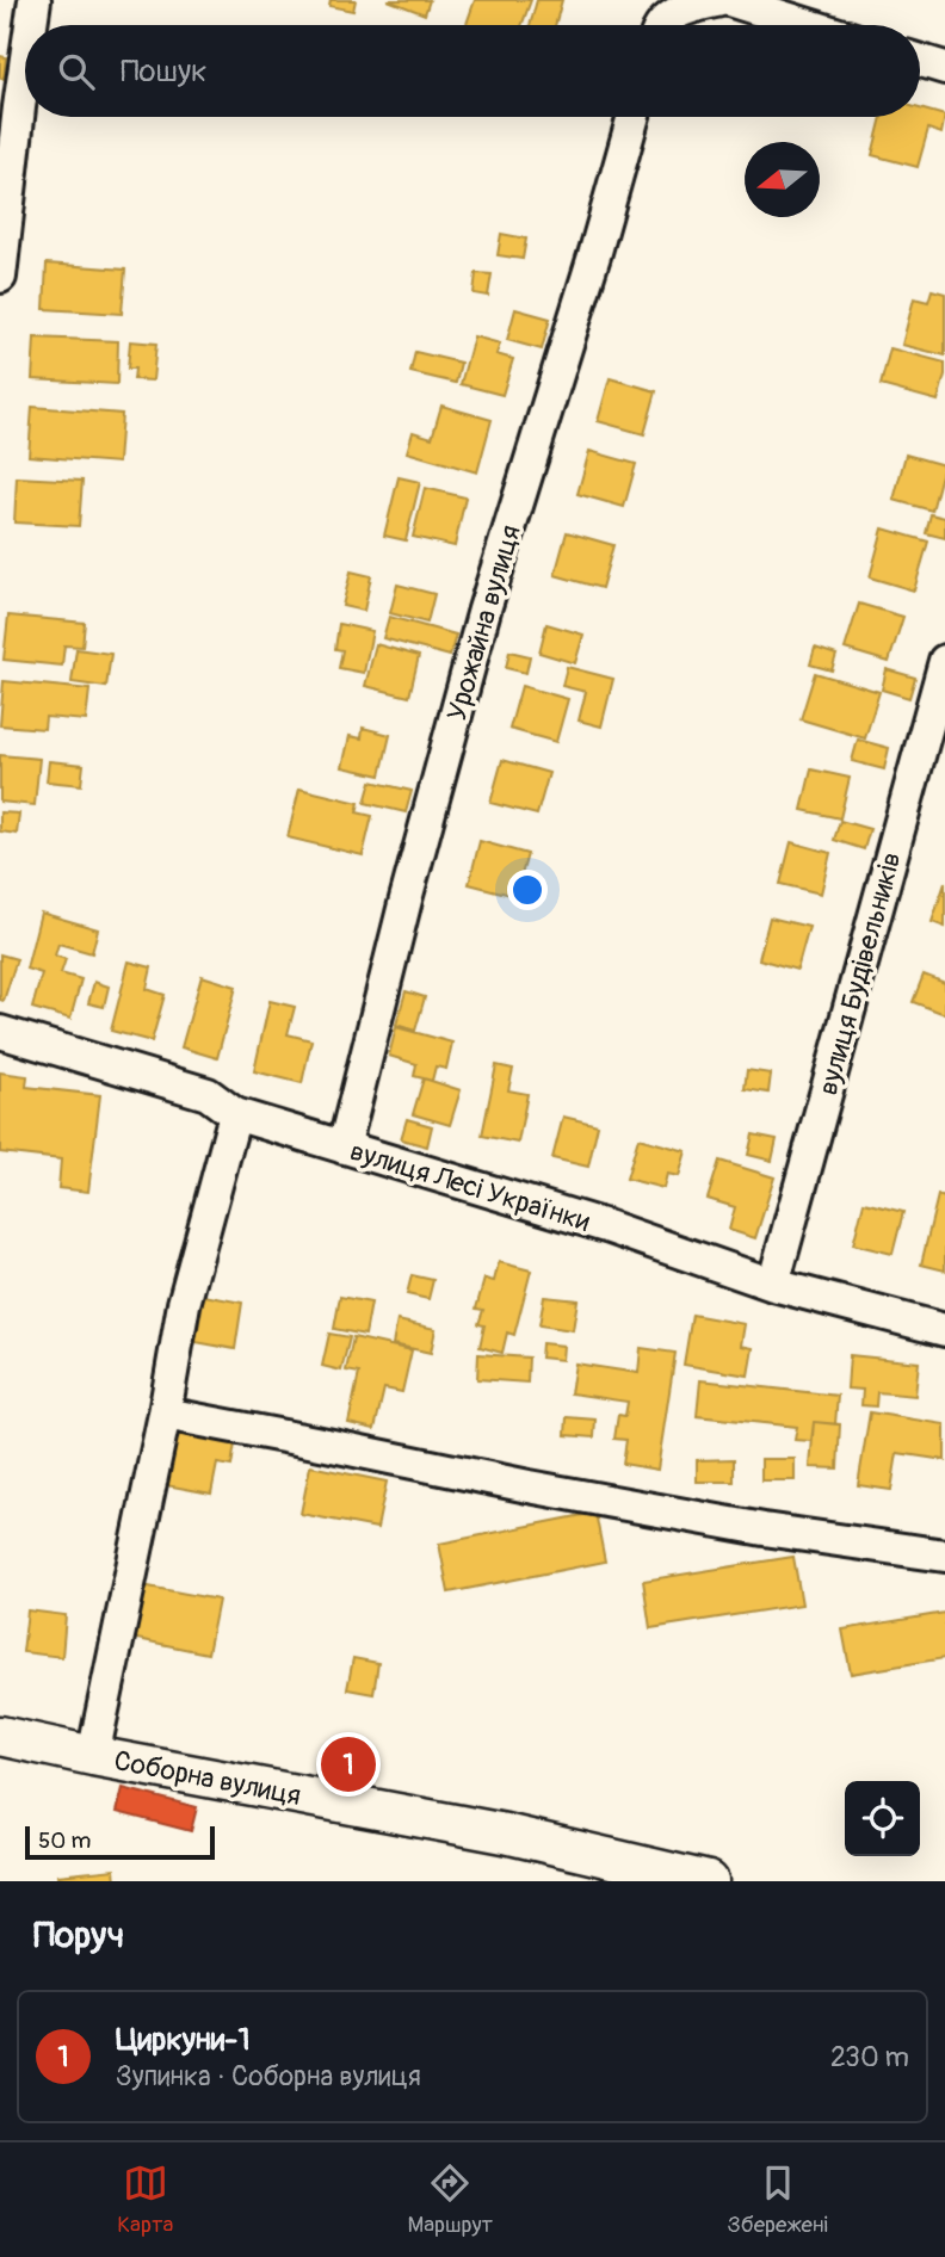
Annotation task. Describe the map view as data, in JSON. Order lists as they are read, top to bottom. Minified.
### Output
{"streets":{"street":["Урожайна вулиця","вулиця Будівельників","вулиця Лесі Українки","Соборна вулиця"]},"crossings":[["Урожайна вулиця","вулиця Лесі Українки"],["вулиця Будівельників","вулиця Лесі Українки"]],"scale_bar":"50 m","north":"left","page":{"search":"Пошук","pins":"1","scale":"50 m","heading":"Поруч","list":[{"mark":"1","name":"Циркуни-1","note":"Зупинка · Соборна вулиця","value":"230 m"}],"nav":["Карта","Маршрут","Збережені"]}}
